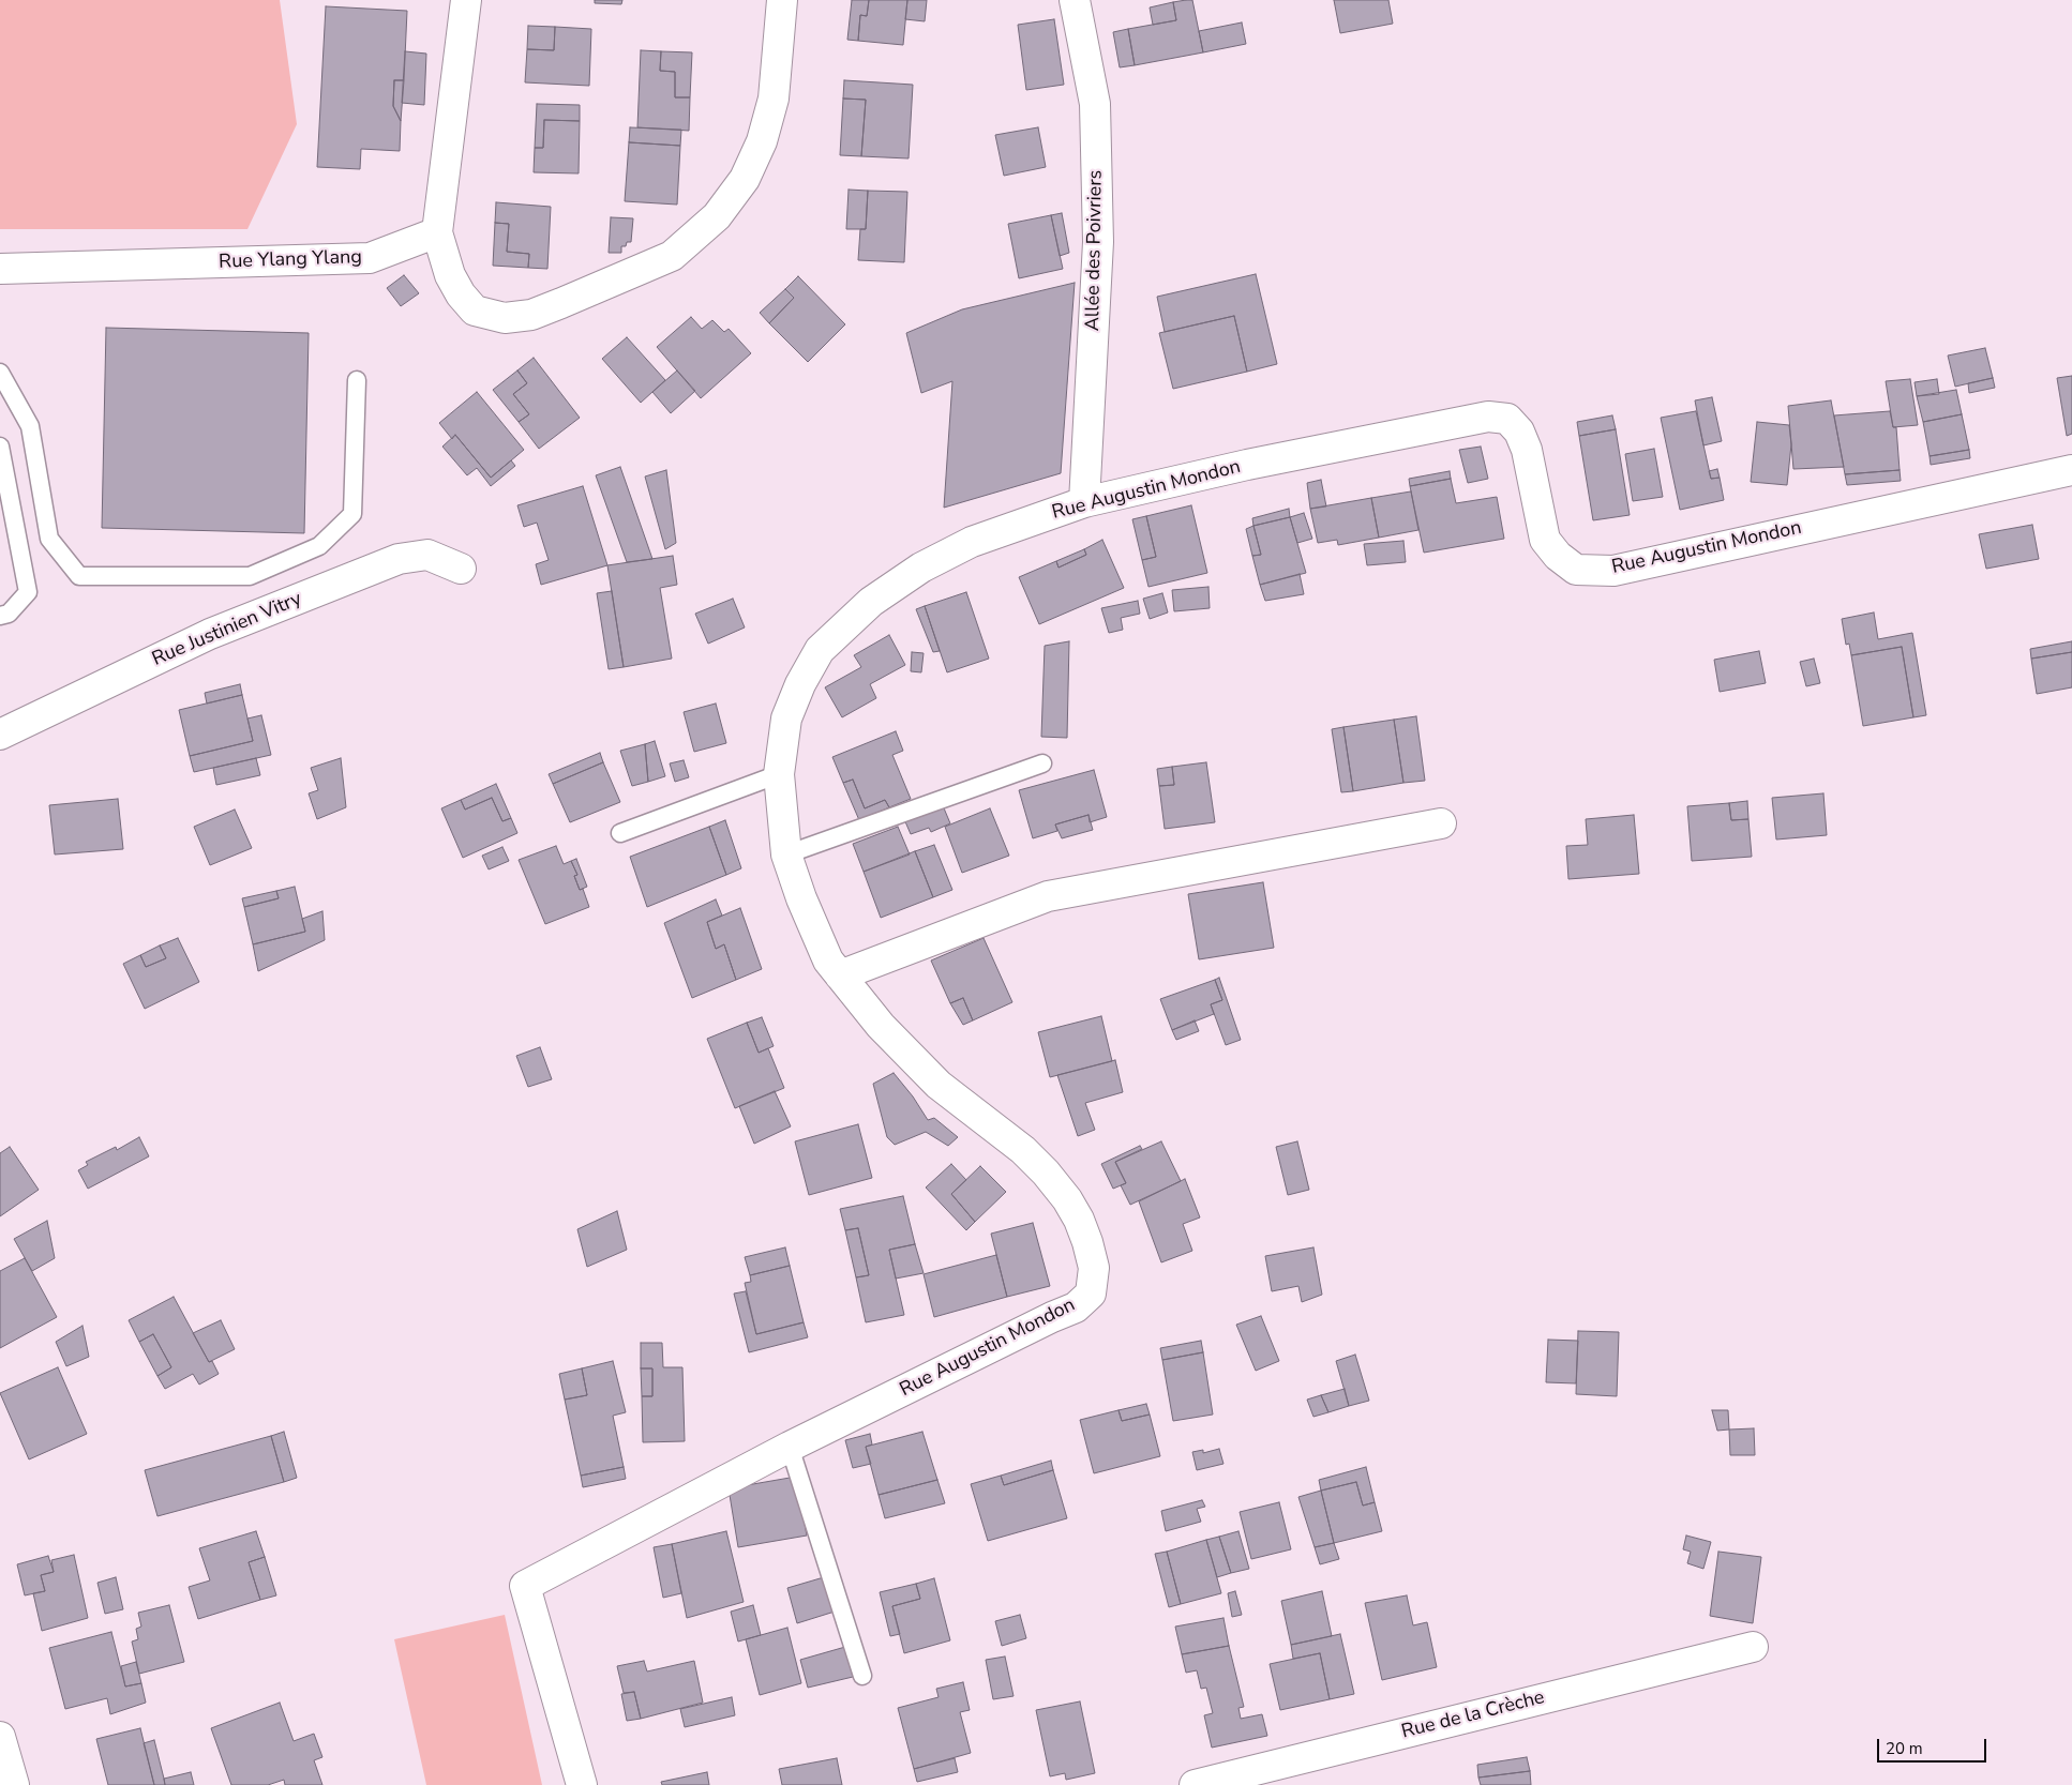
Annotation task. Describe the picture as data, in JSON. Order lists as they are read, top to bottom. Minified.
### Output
{"streets":{"street":["Allée des Poivriers","Rue Ylang Ylang","Rue Augustin Mondon","Rue Justinien Vitry","Rue de la Crèche"]},"crossings":[["Allée des Poivriers","Rue Augustin Mondon"]],"scale_bar":"20 m"}
